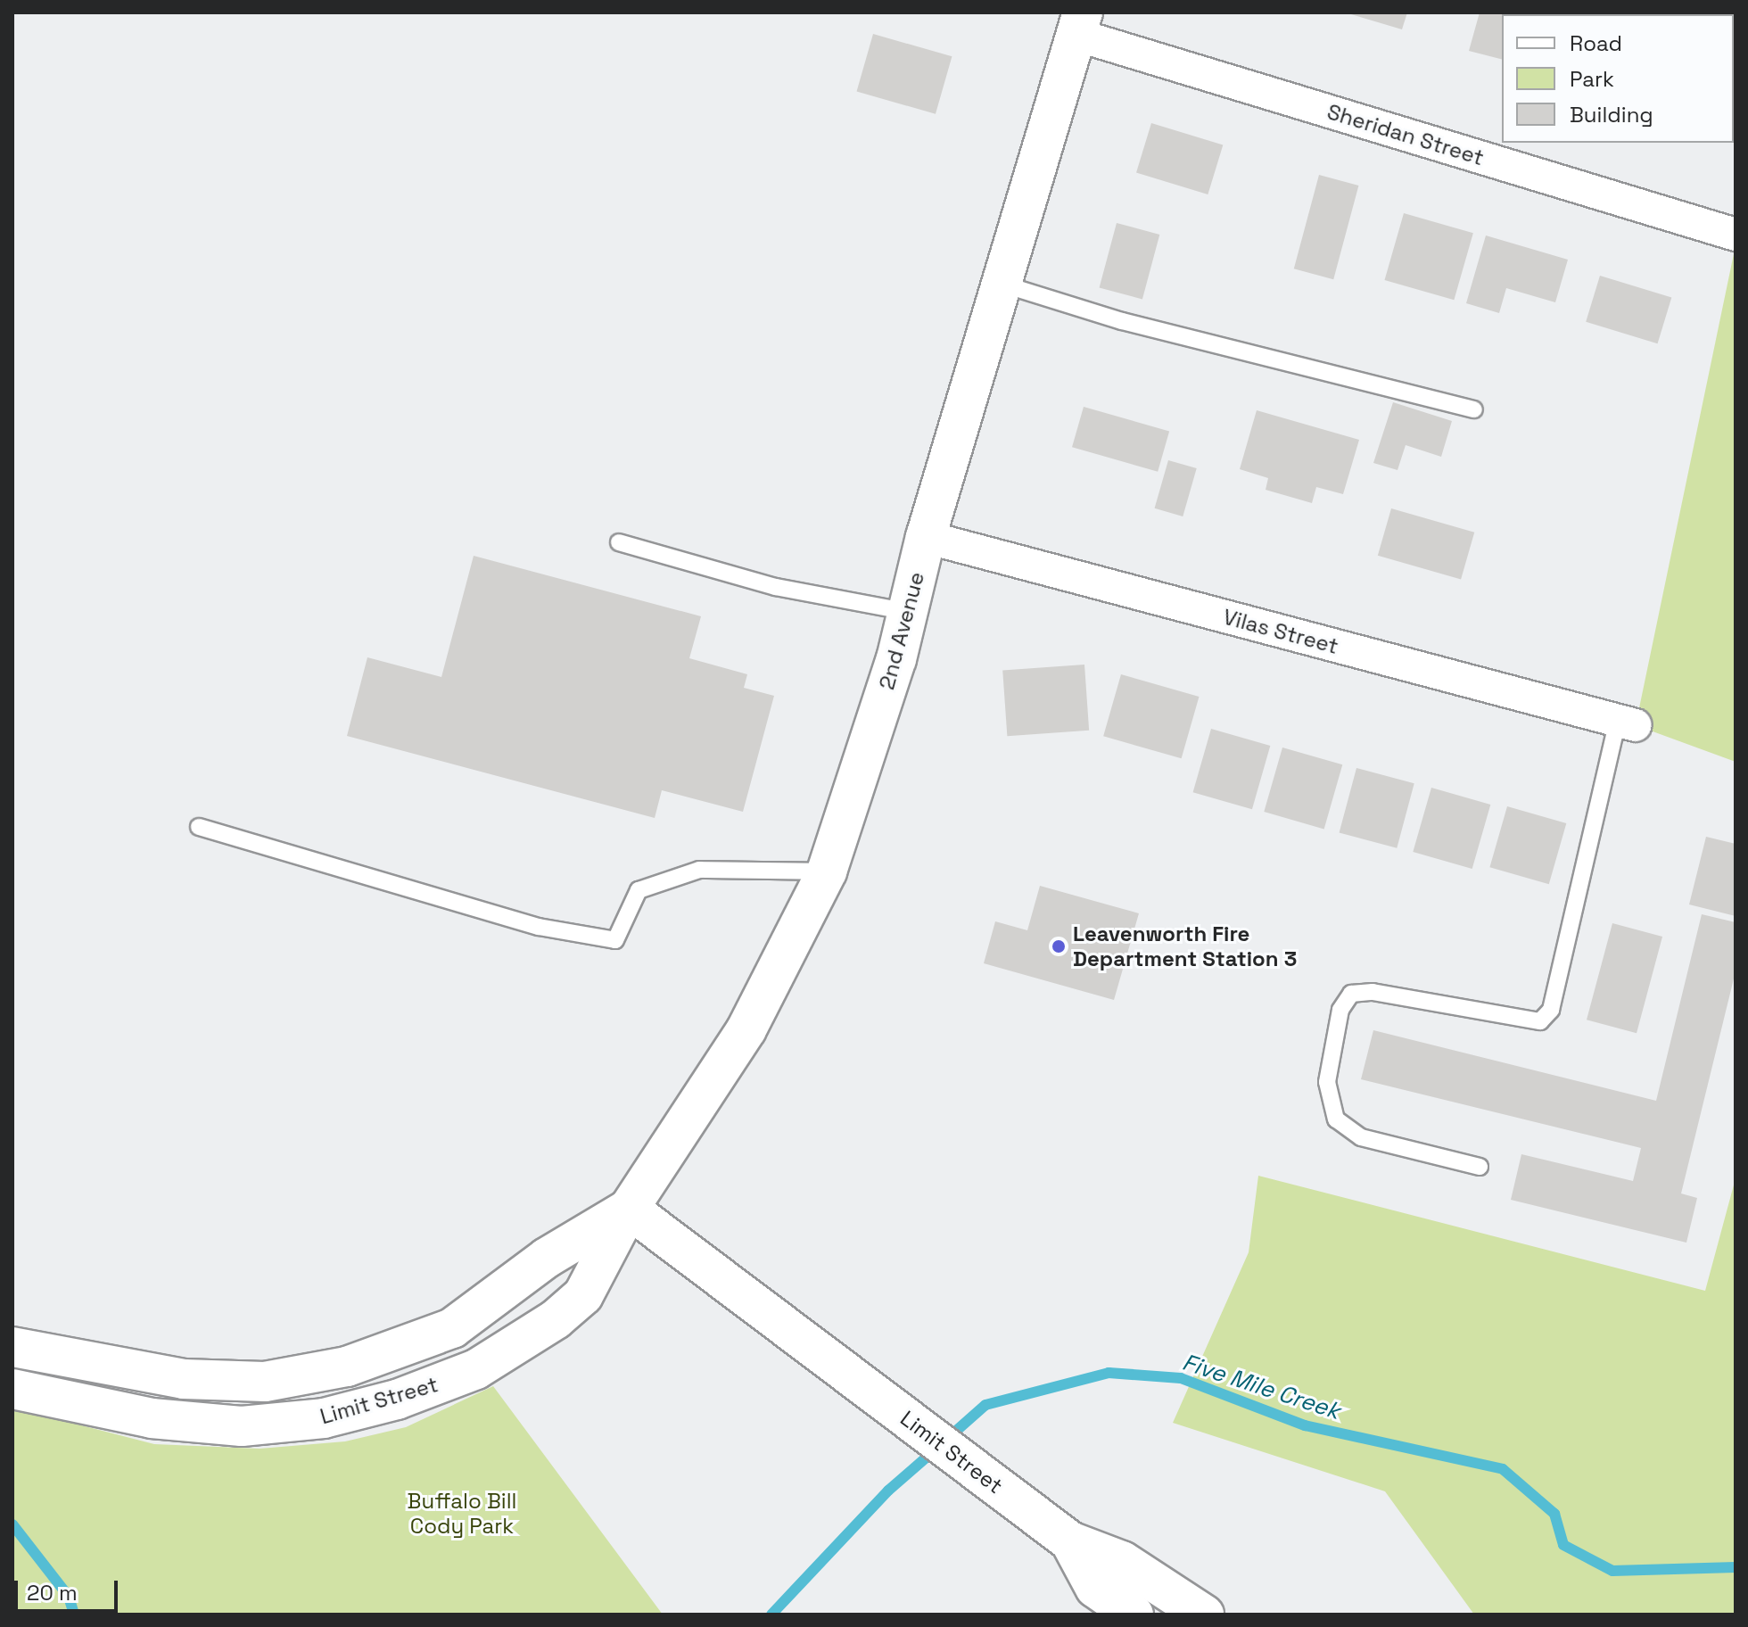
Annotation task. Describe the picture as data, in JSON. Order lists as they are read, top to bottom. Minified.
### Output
{"streets":{"street":["Sheridan Street","2nd Avenue","Vilas Street","Limit Street"]},"crossings":[["Sheridan Street","2nd Avenue"],["2nd Avenue","Vilas Street"],["2nd Avenue","Limit Street"]],"water":["Five Mile Creek"],"parks":["Buffalo Bill Cody Park"],"places":["Leavenworth Fire Department Station 3"],"legend":["Road","Park","Building"],"scale_bar":"20 m"}
